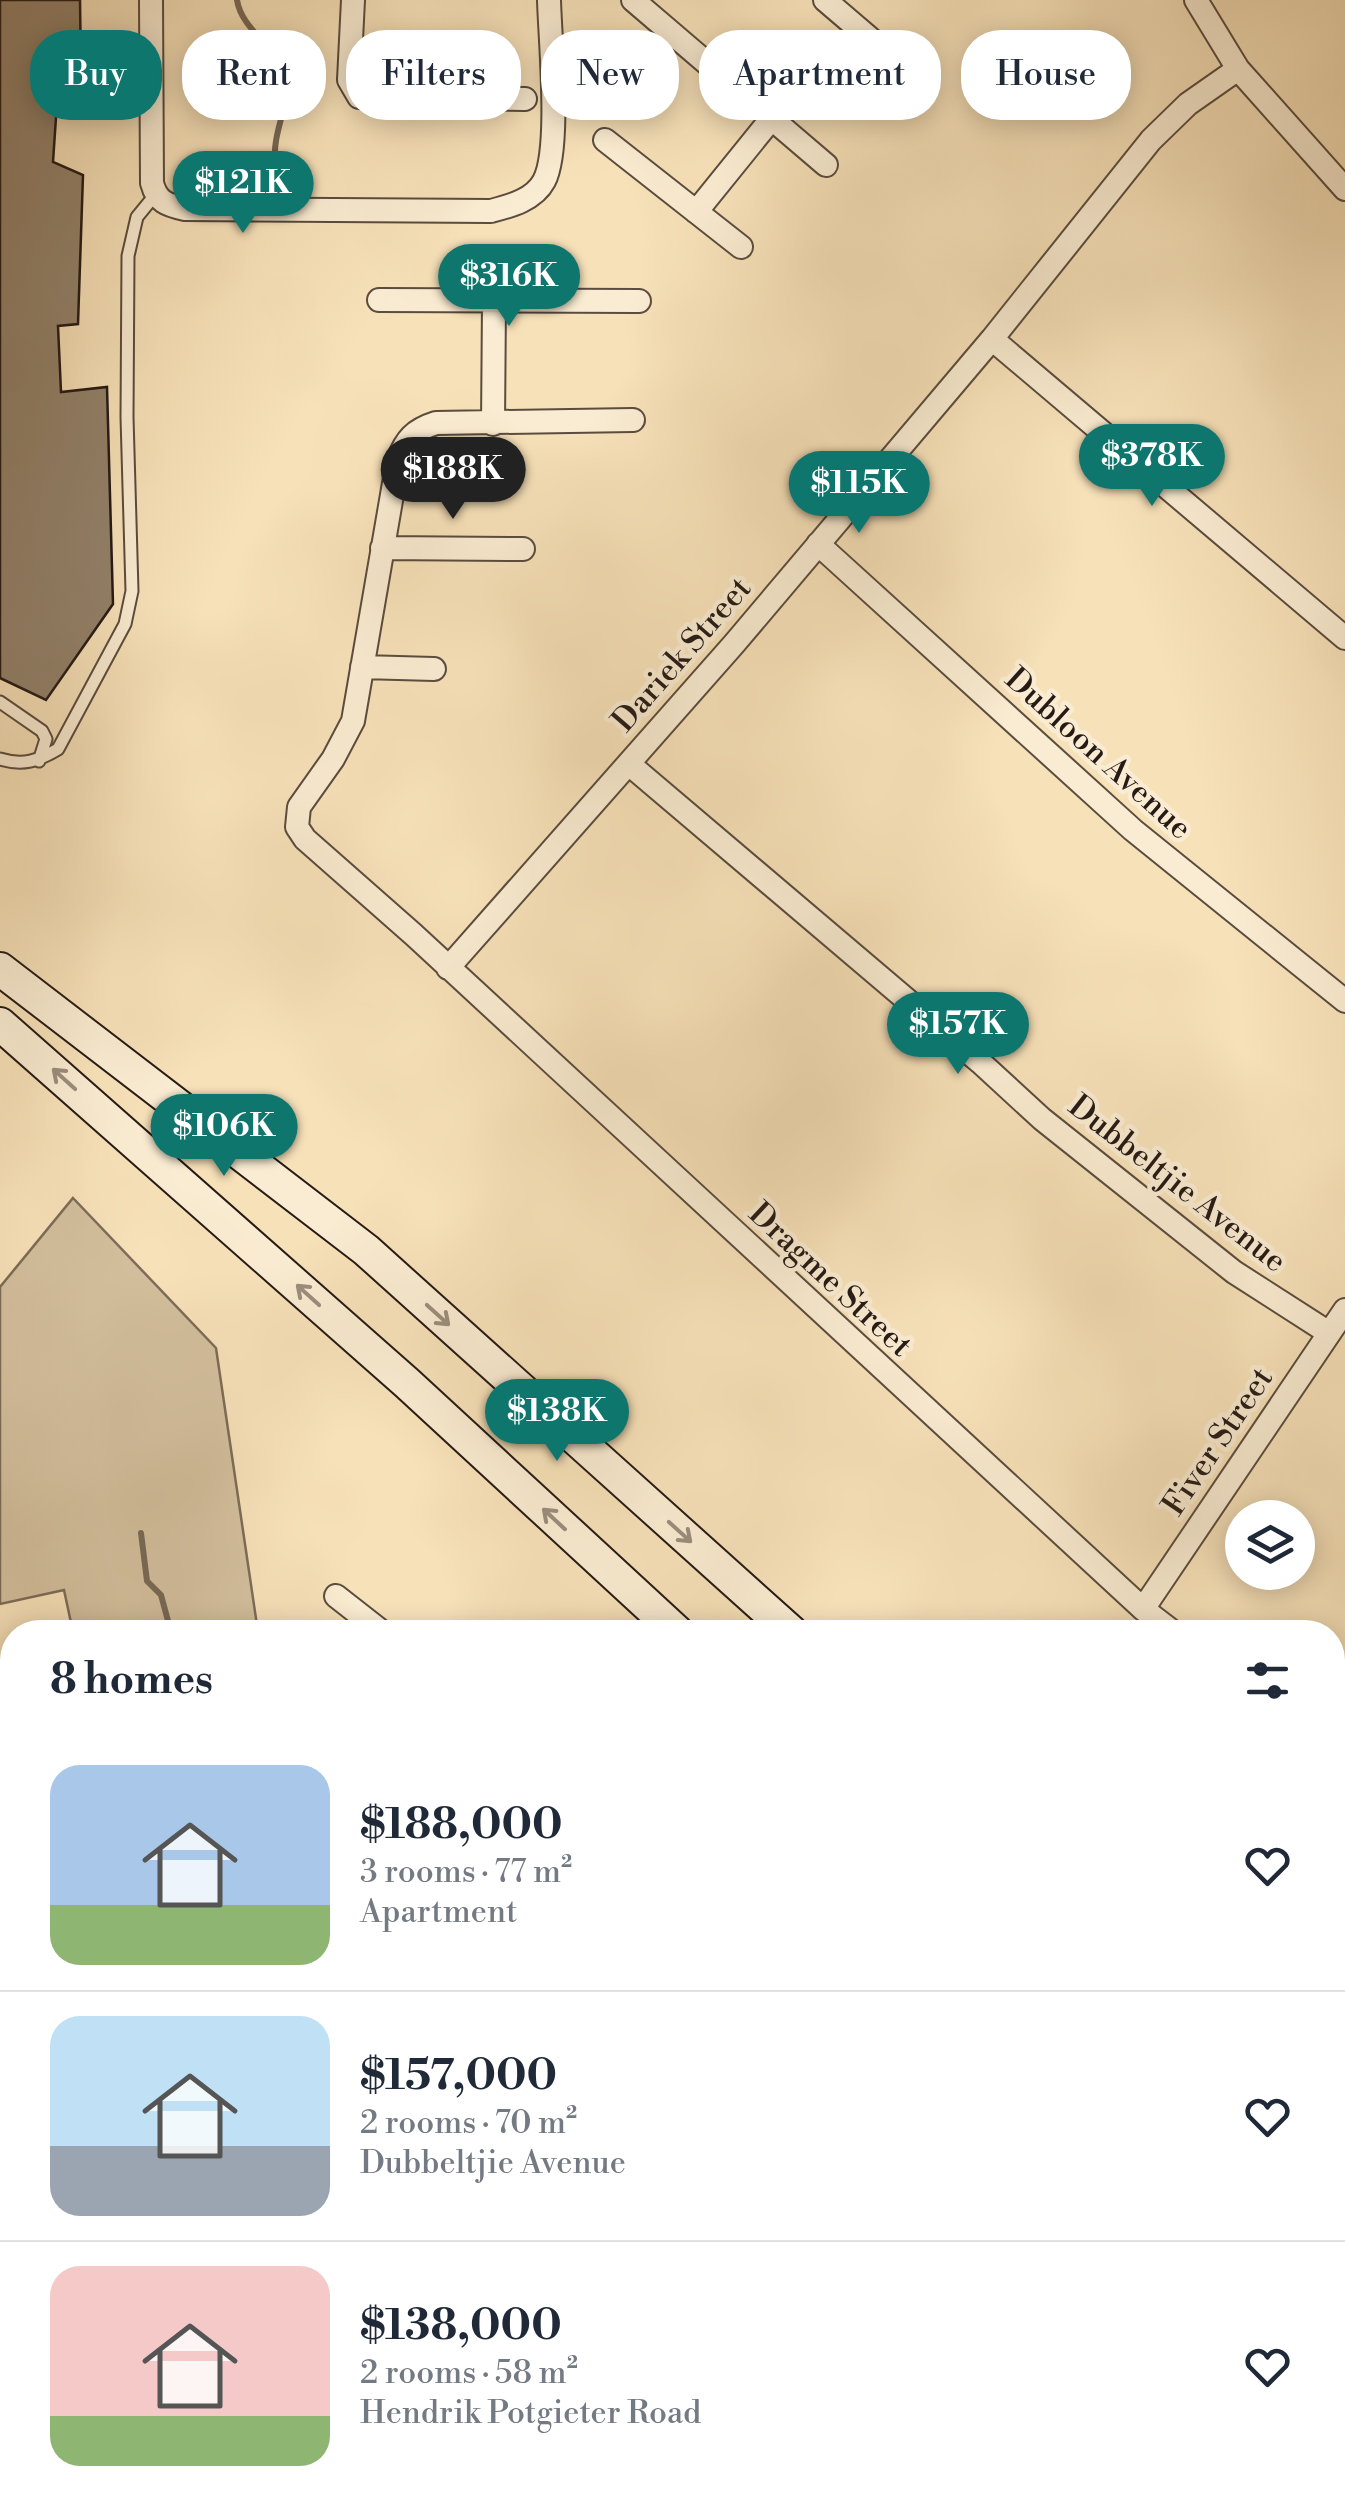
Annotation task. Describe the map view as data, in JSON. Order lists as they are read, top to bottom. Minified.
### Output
{"streets":{"street":["Dariek Street","Dubloon Avenue","Dubbeltjie Avenue","Dragme Street","Fiver Street"]},"crossings":[["Dariek Street","Dubloon Avenue"],["Dariek Street","Dubbeltjie Avenue"],["Dariek Street","Dragme Street"],["Dubbeltjie Avenue","Fiver Street"],["Dragme Street","Fiver Street"]],"page":{"chip":["Buy","Rent","Filters","New","Apartment","House"],"price":["$121K","$316K","$378K","$188K","$115K","$157K","$106K","$138K"],"heading":"8 homes","list":[{"name":"$188,000","note":"3 rooms · 77 m² · Apartment"},{"name":"$157,000","note":"2 rooms · 70 m² · Dubbeltjie Avenue"},{"name":"$138,000","note":"2 rooms · 58 m² · Hendrik Potgieter Road"}]}}
